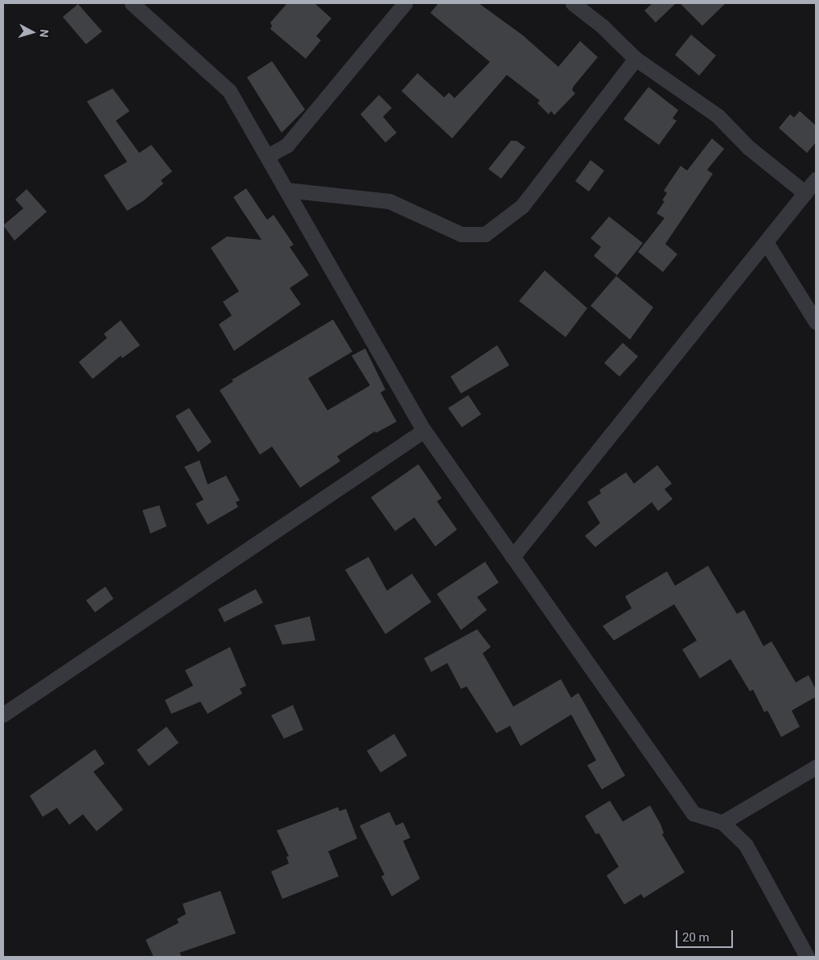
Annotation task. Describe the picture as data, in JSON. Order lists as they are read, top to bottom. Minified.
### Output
{"scale_bar":"20 m","north":"right"}
